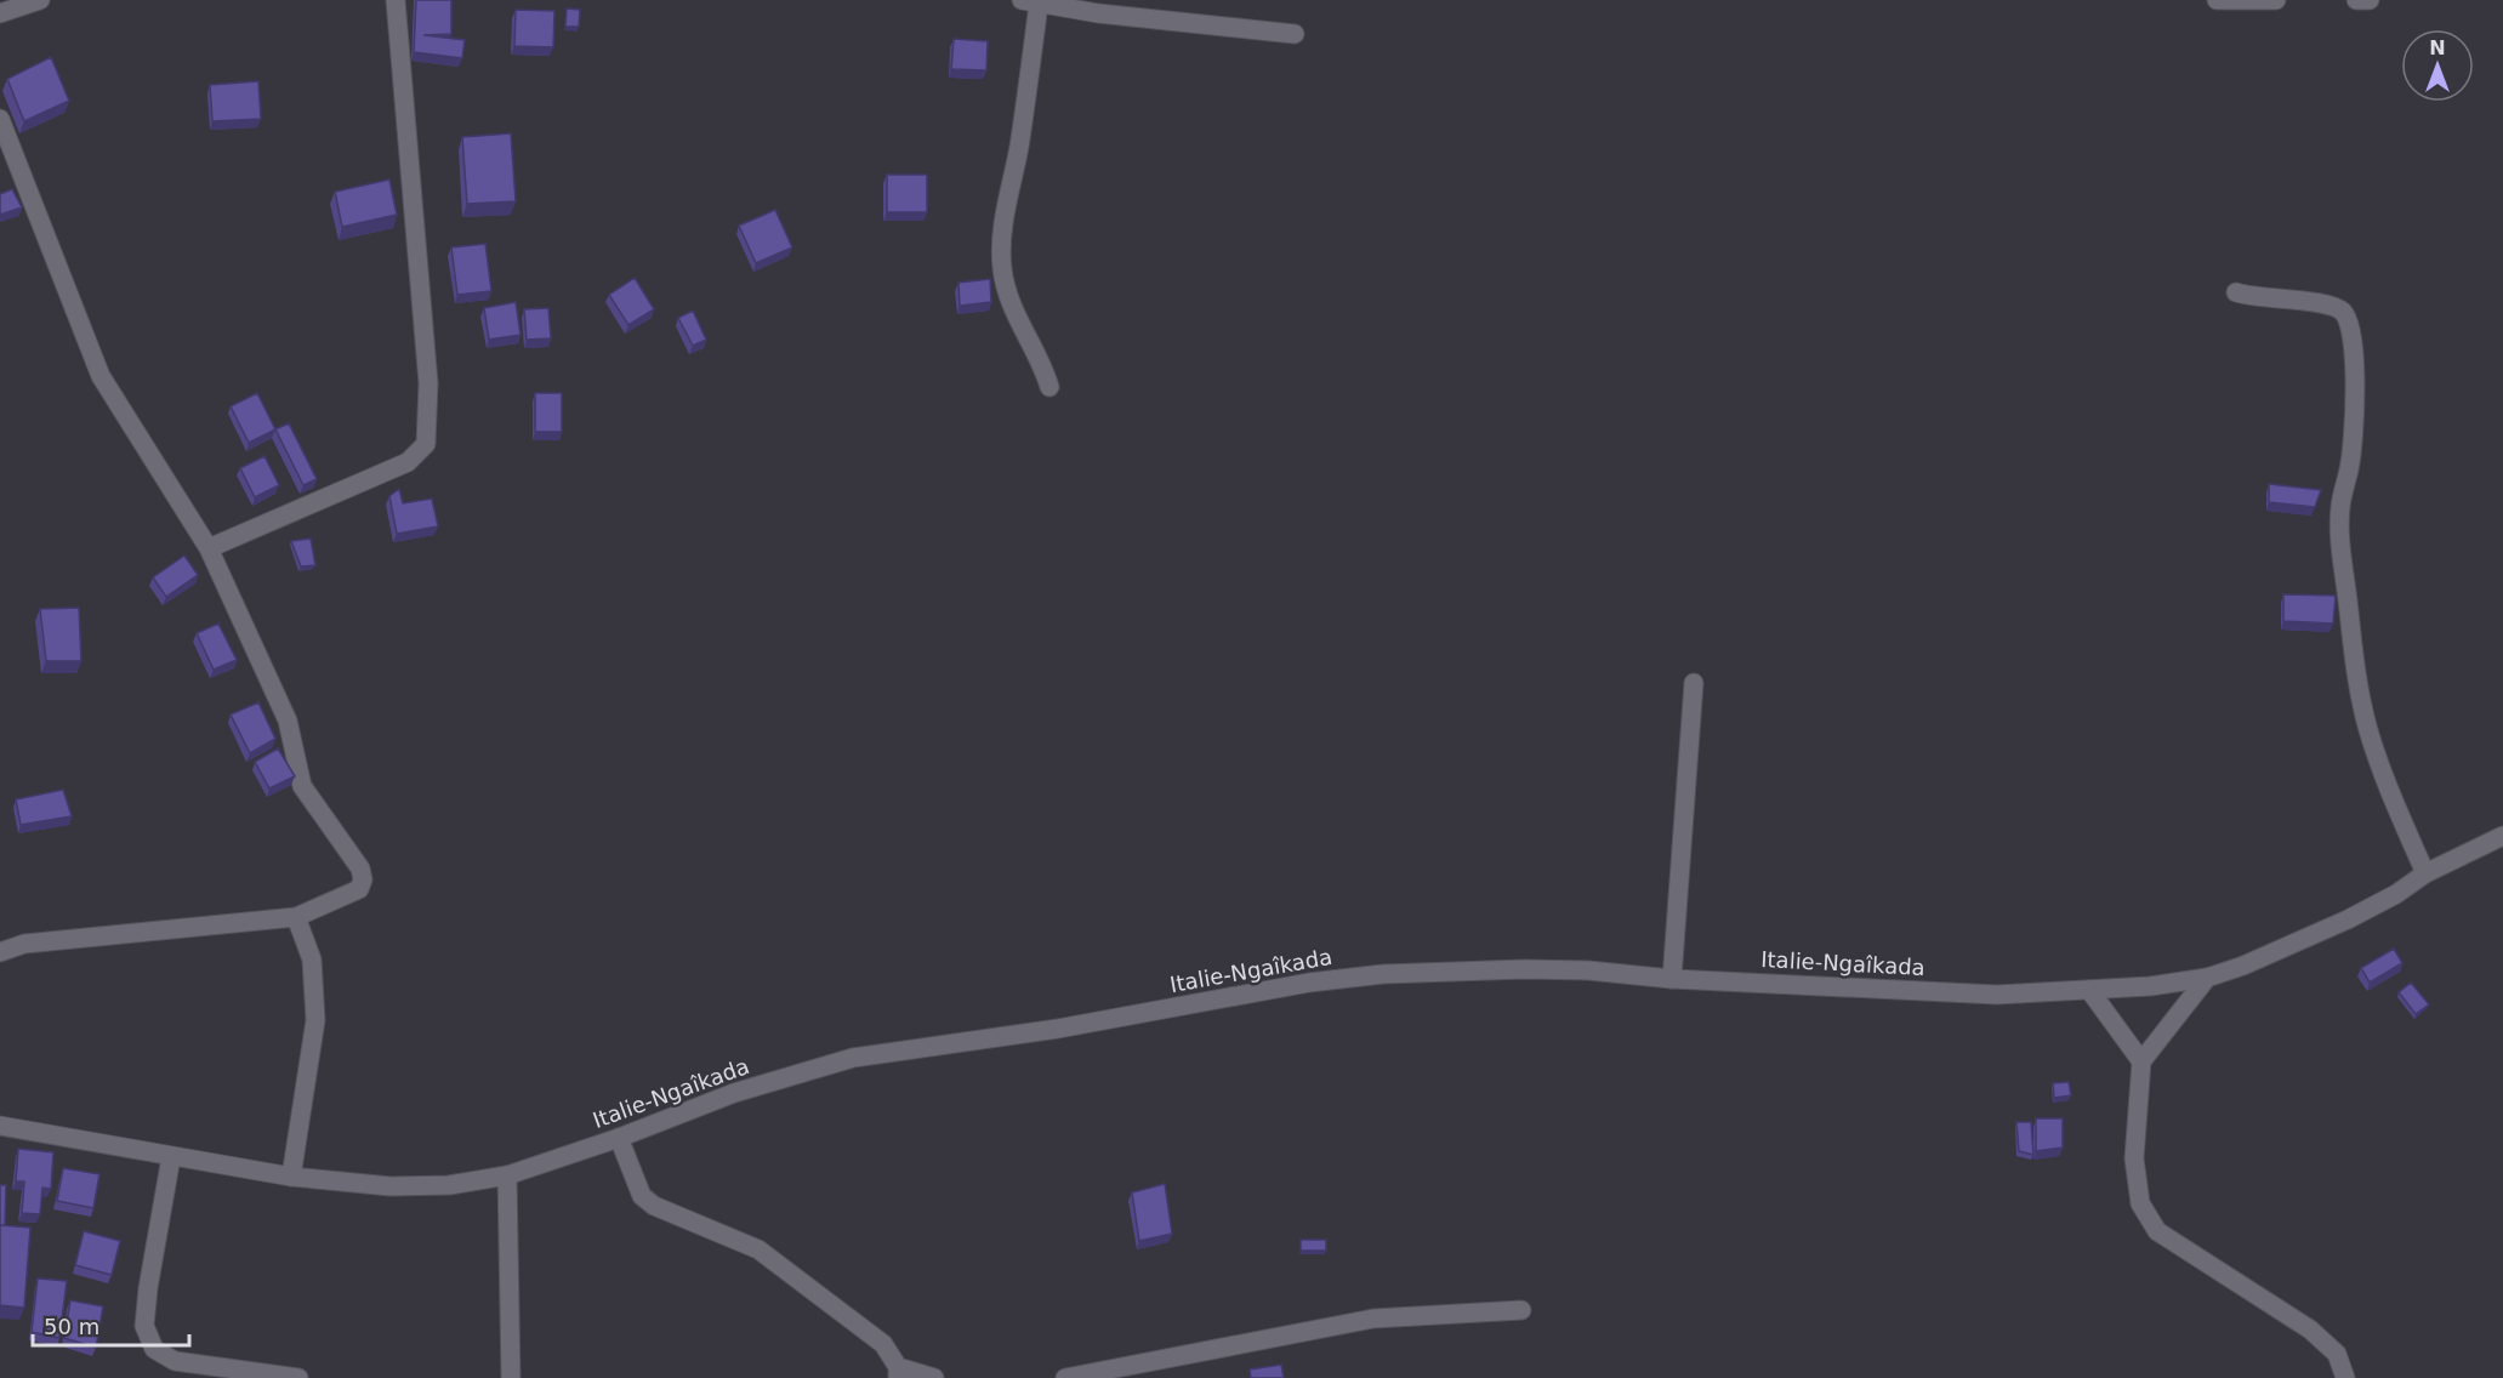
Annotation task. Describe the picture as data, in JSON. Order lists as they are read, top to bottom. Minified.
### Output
{"streets":{"street":["Italie-Ngaîkada"]},"scale_bar":"50 m","north":"top"}
